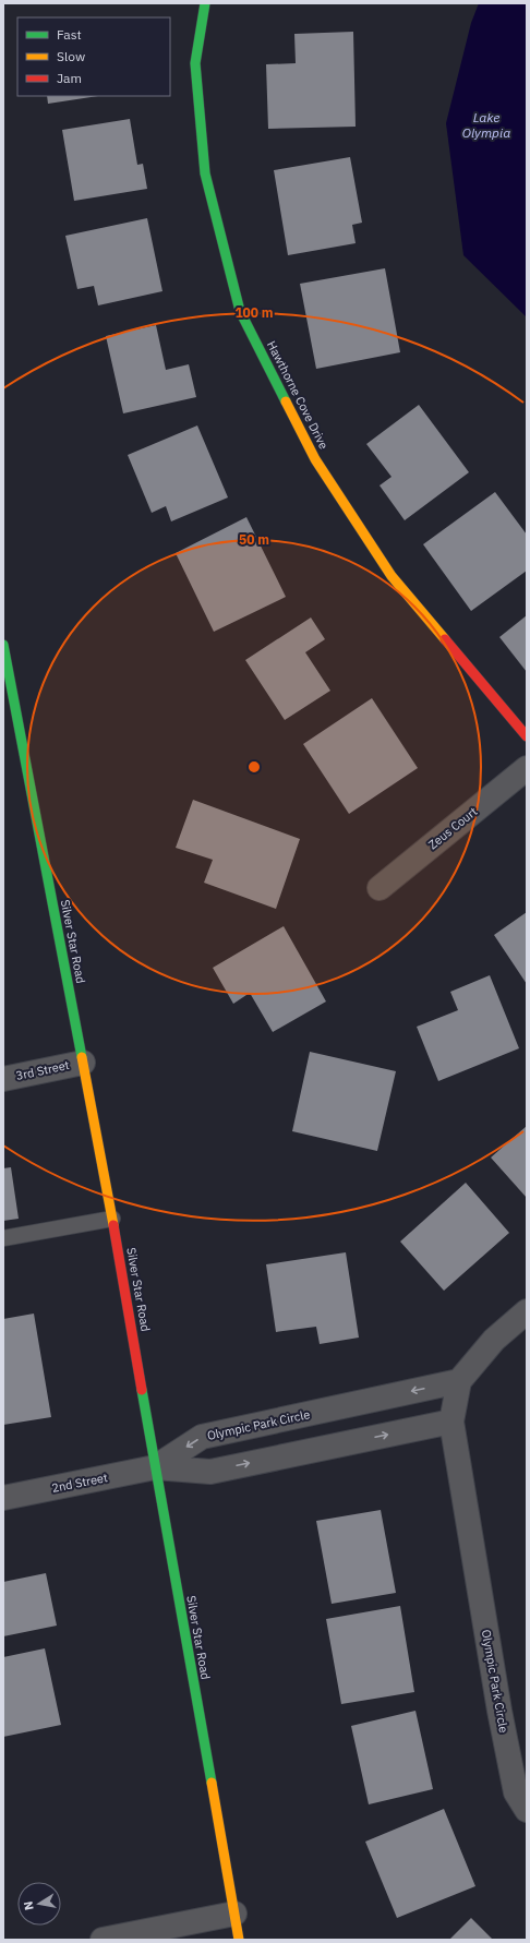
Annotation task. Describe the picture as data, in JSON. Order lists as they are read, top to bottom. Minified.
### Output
{"streets":{"main road":["Hawthorne Cove Drive","Silver Star Road"],"street":["Zeus Court","3rd Street","Olympic Park Circle","2nd Street"]},"crossings":[["Silver Star Road","3rd Street"],["Silver Star Road","Olympic Park Circle"],["Silver Star Road","2nd Street"],["Olympic Park Circle","2nd Street"]],"water":["Lake Olympia"],"legend":["Fast","Slow","Jam"],"north":"left","rings":["100 m","50 m"]}
